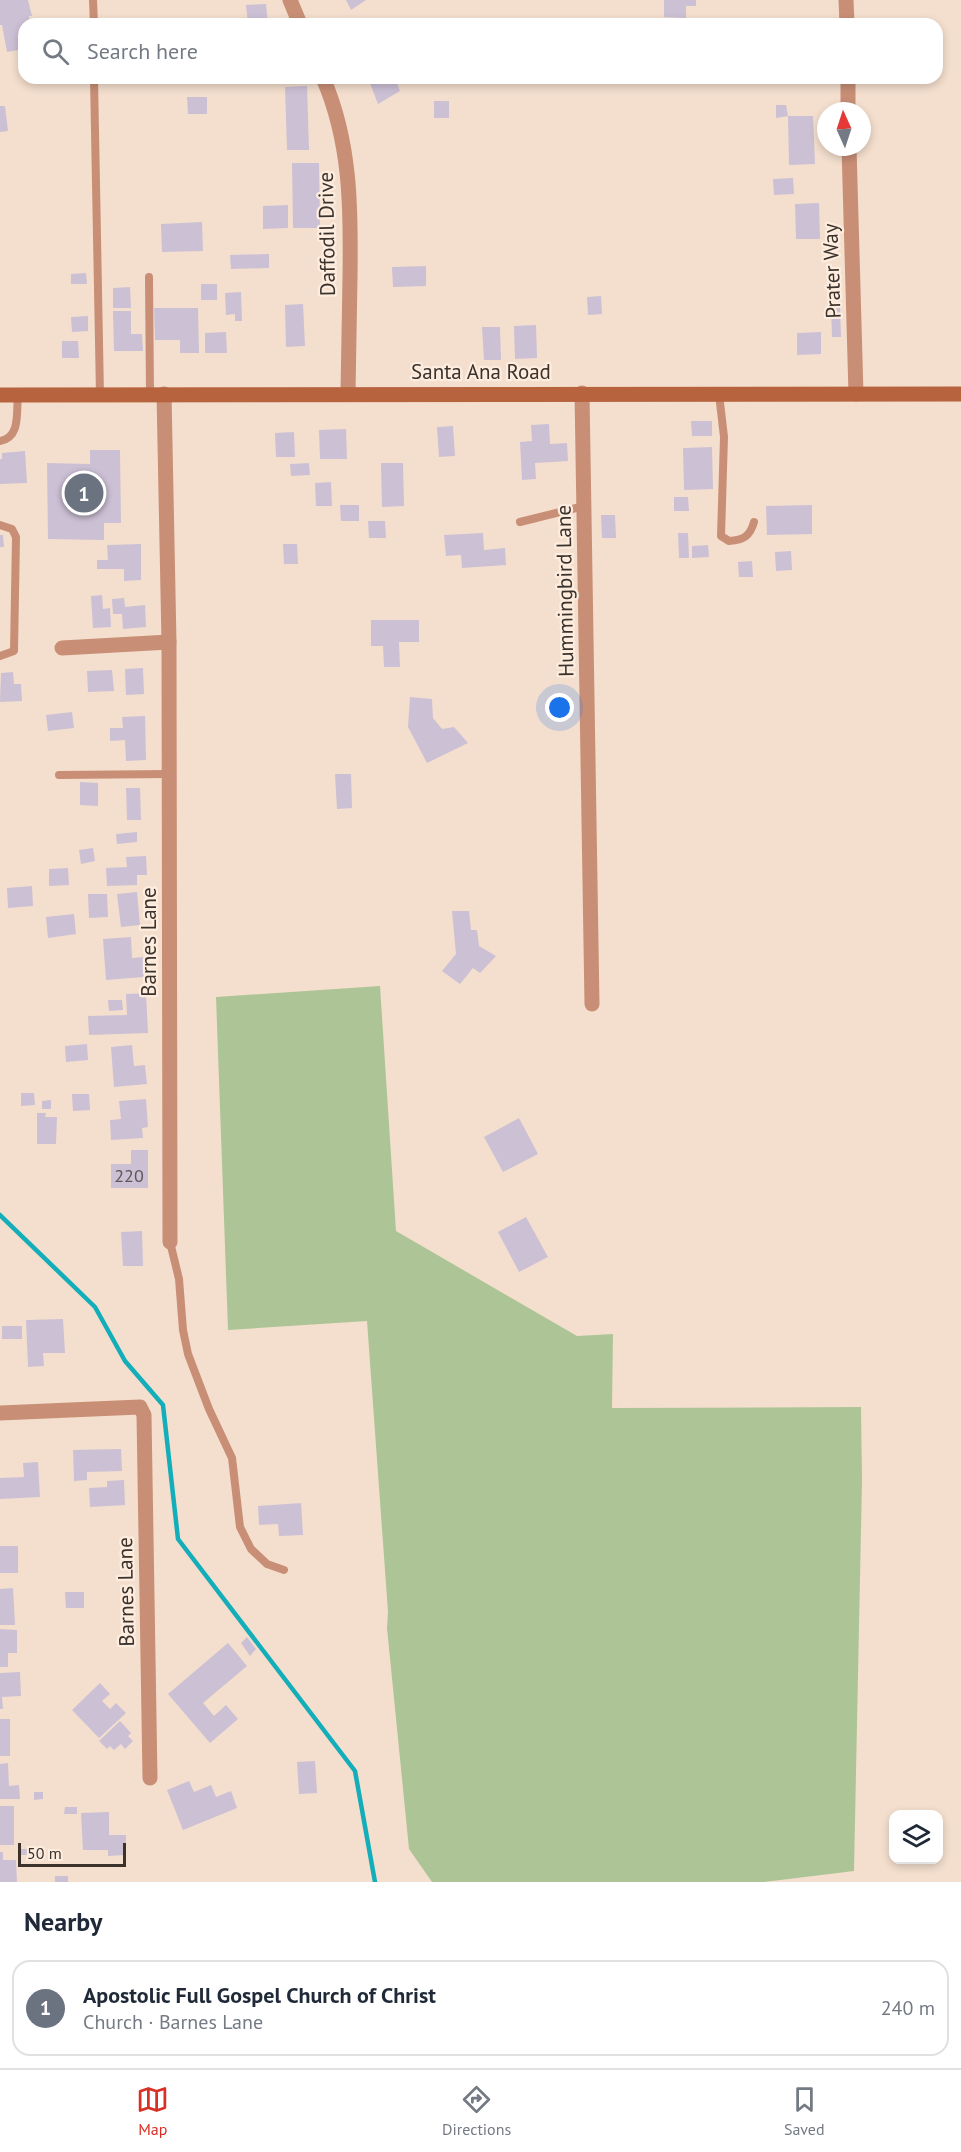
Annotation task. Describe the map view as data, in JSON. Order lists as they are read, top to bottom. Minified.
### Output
{"streets":{"street":["Daffodil Drive","Prater Way","Santa Ana Road","Hummingbird Lane","Barnes Lane"]},"crossings":[["Daffodil Drive","Santa Ana Road"],["Prater Way","Santa Ana Road"],["Santa Ana Road","Hummingbird Lane"],["Santa Ana Road","Barnes Lane"]],"house_numbers":["220"],"scale_bar":"50 m","north":"top","page":{"search":"Search here","pins":"1","scale":"50 m","heading":"Nearby","list":[{"mark":"1","name":"Apostolic Full Gospel Church of Christ","note":"Church · Barnes Lane","value":"240 m"}],"nav":["Map","Directions","Saved"]}}
